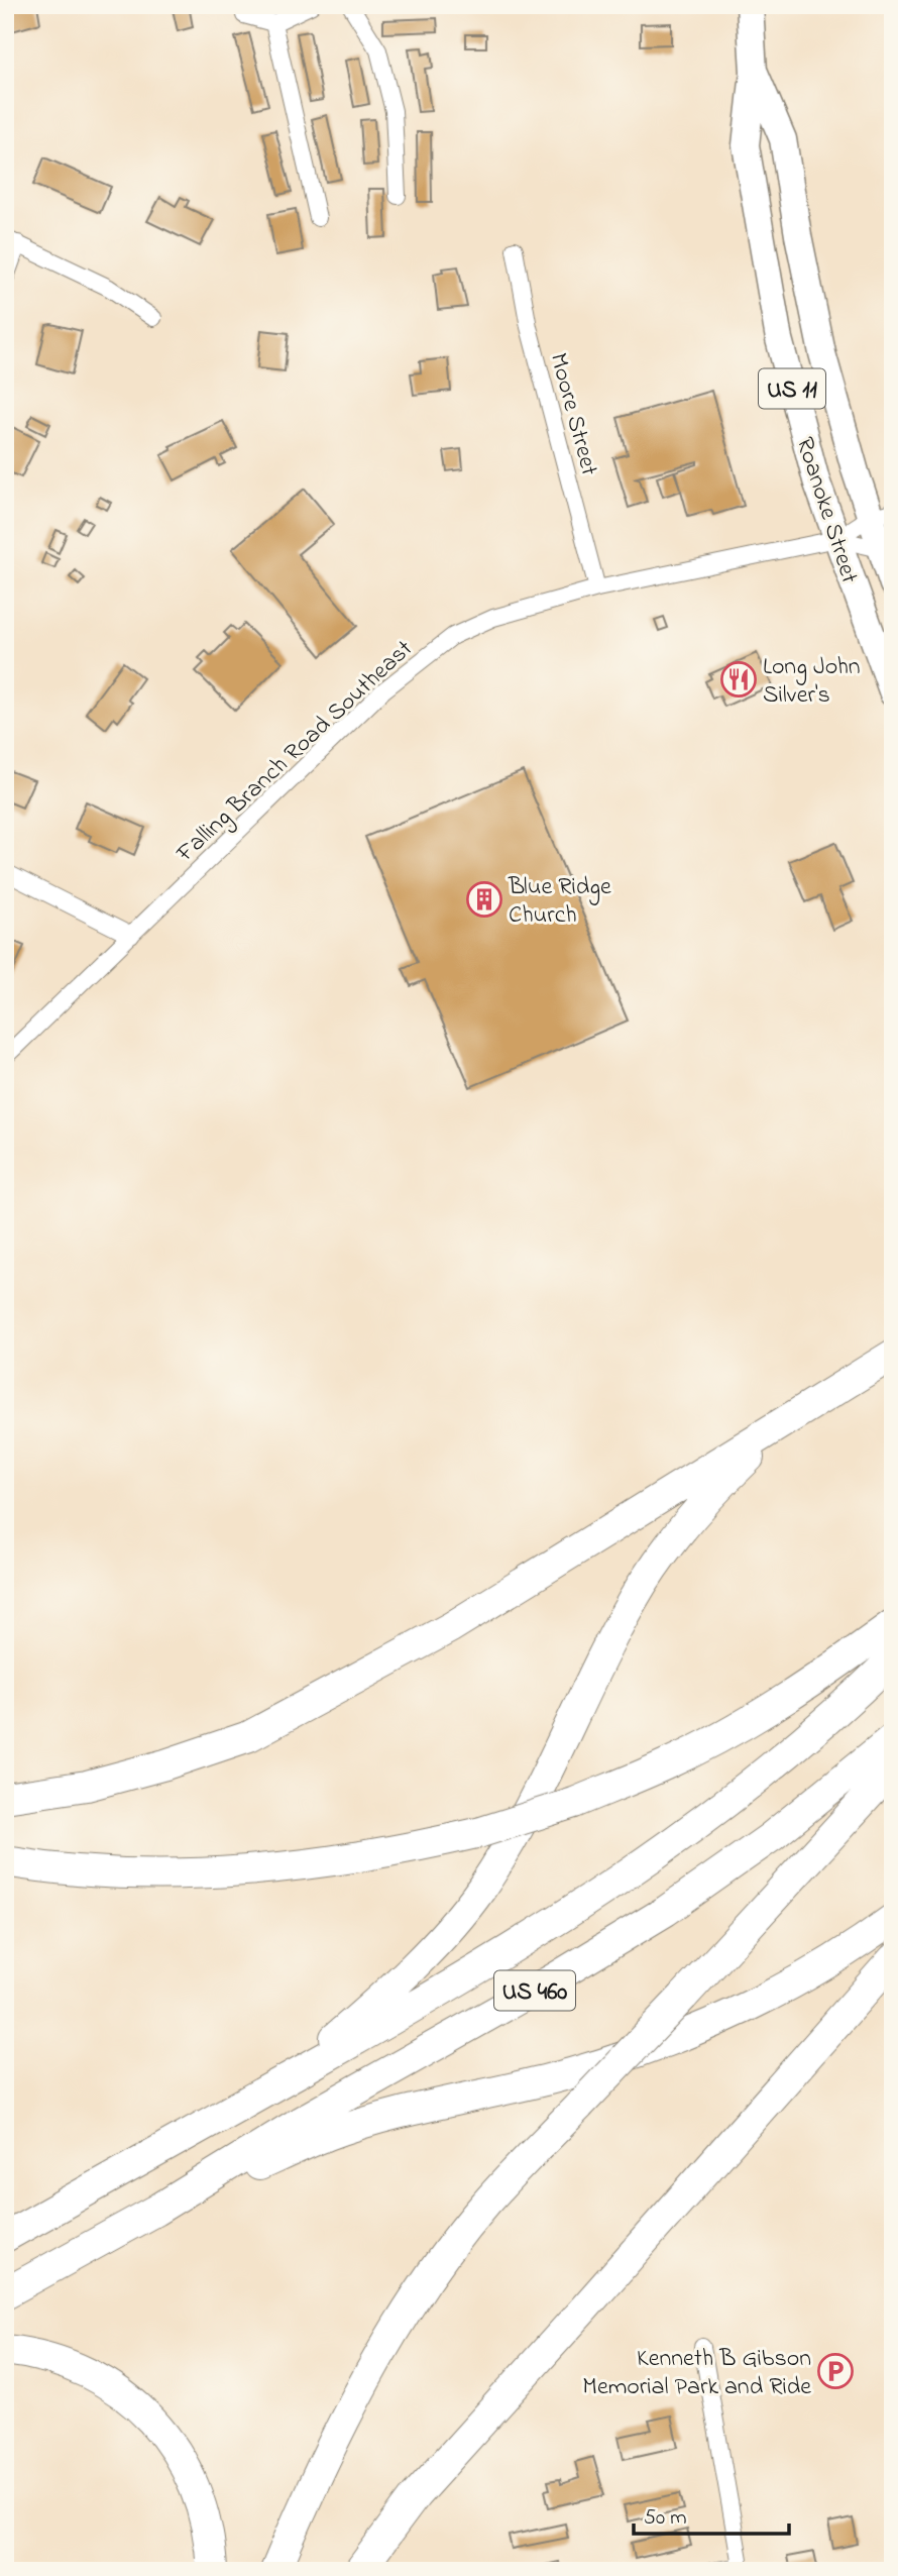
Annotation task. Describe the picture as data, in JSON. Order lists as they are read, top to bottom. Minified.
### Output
{"streets":{"highway":["US 460"],"main road":["US 11","Roanoke Street"],"street":["Moore Street","Falling Branch Road Southeast"]},"crossings":[["Moore Street","Falling Branch Road Southeast"],["Roanoke Street","Falling Branch Road Southeast"]],"places":{"restaurant":["Long John Silver's"],"building":["Blue Ridge Church"],"parking":["Kenneth B Gibson Memorial Park and Ride"]},"scale_bar":"50 m"}
